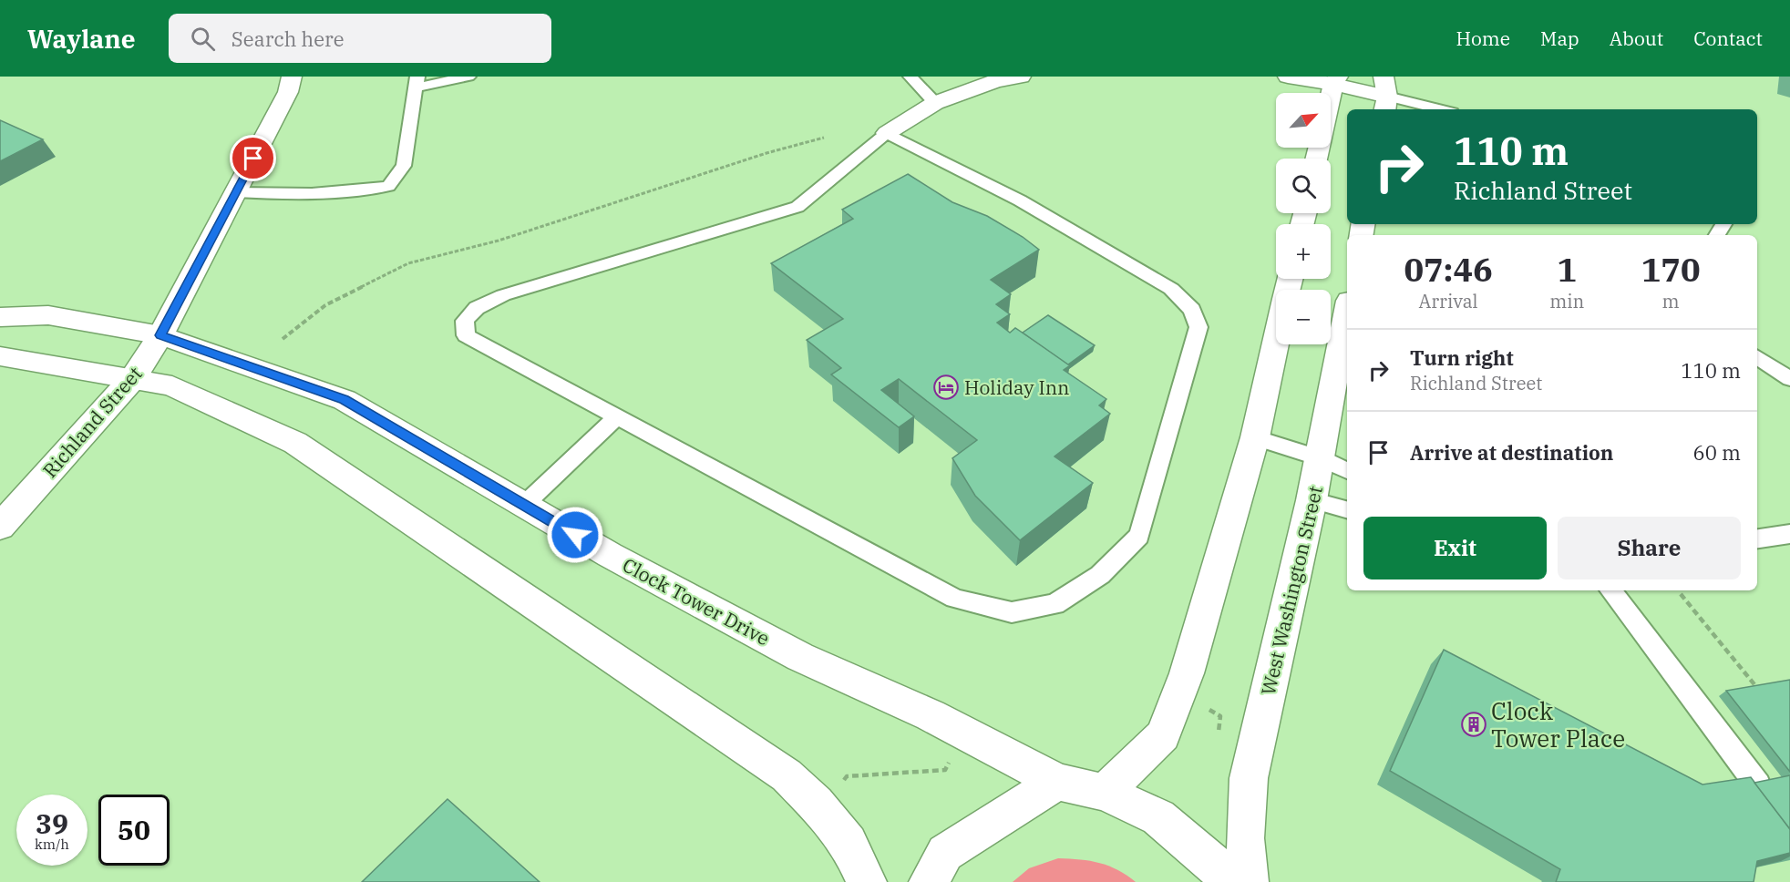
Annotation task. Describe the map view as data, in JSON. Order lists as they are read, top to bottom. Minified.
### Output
{"streets":{"main road":["Richland Street","West Washington Street","Clock Tower Drive"]},"crossings":[["Richland Street","Clock Tower Drive"]],"places":{"hotel":["Holiday Inn"],"building":["Clock Tower Place"]},"north":"top right","page":{"header":"Waylane","search":"Search here","nav":["Home","Map","About","Contact"],"map_buttons":["+","−"],"turn":["110 m","Richland Street"],"eta":["07:46","Arrival","1","min","170","m"],"list":[{"name":"Turn right","note":"Richland Street","value":"110 m"},{"name":"Arrive at destination","value":"60 m"}],"buttons":["Exit","Share"],"speed":"39 km/h","limit":"50"}}
